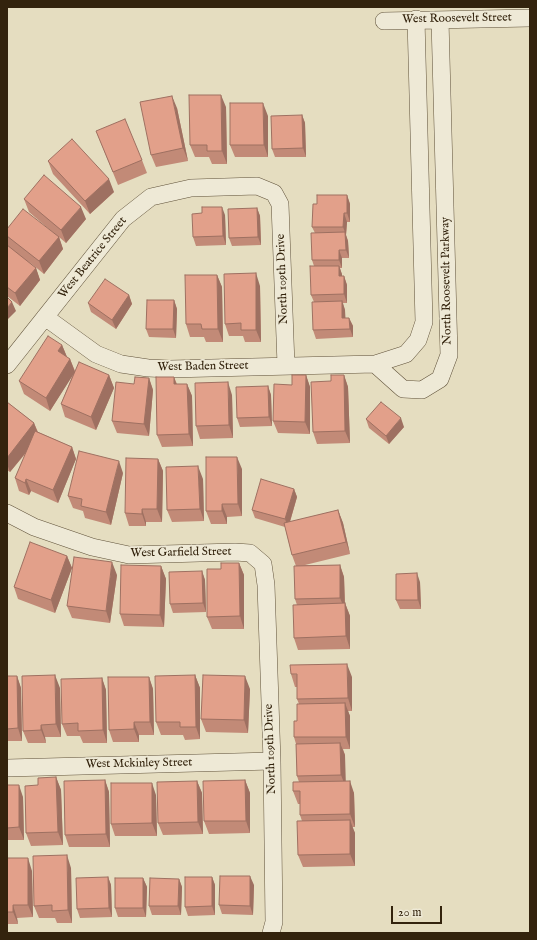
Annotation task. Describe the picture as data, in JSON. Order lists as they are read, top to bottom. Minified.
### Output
{"streets":{"street":["West Roosevelt Street","West Beatrice Street","North 109th Drive","North Roosevelt Parkway","West Baden Street","West Garfield Street","West Mckinley Street"]},"crossings":[["West Roosevelt Street","North Roosevelt Parkway"],["West Beatrice Street","North 109th Drive"],["West Beatrice Street","West Baden Street"],["North 109th Drive","West Baden Street"],["North 109th Drive","West Garfield Street"],["North 109th Drive","West Mckinley Street"],["North Roosevelt Parkway","West Baden Street"]],"scale_bar":"20 m"}
